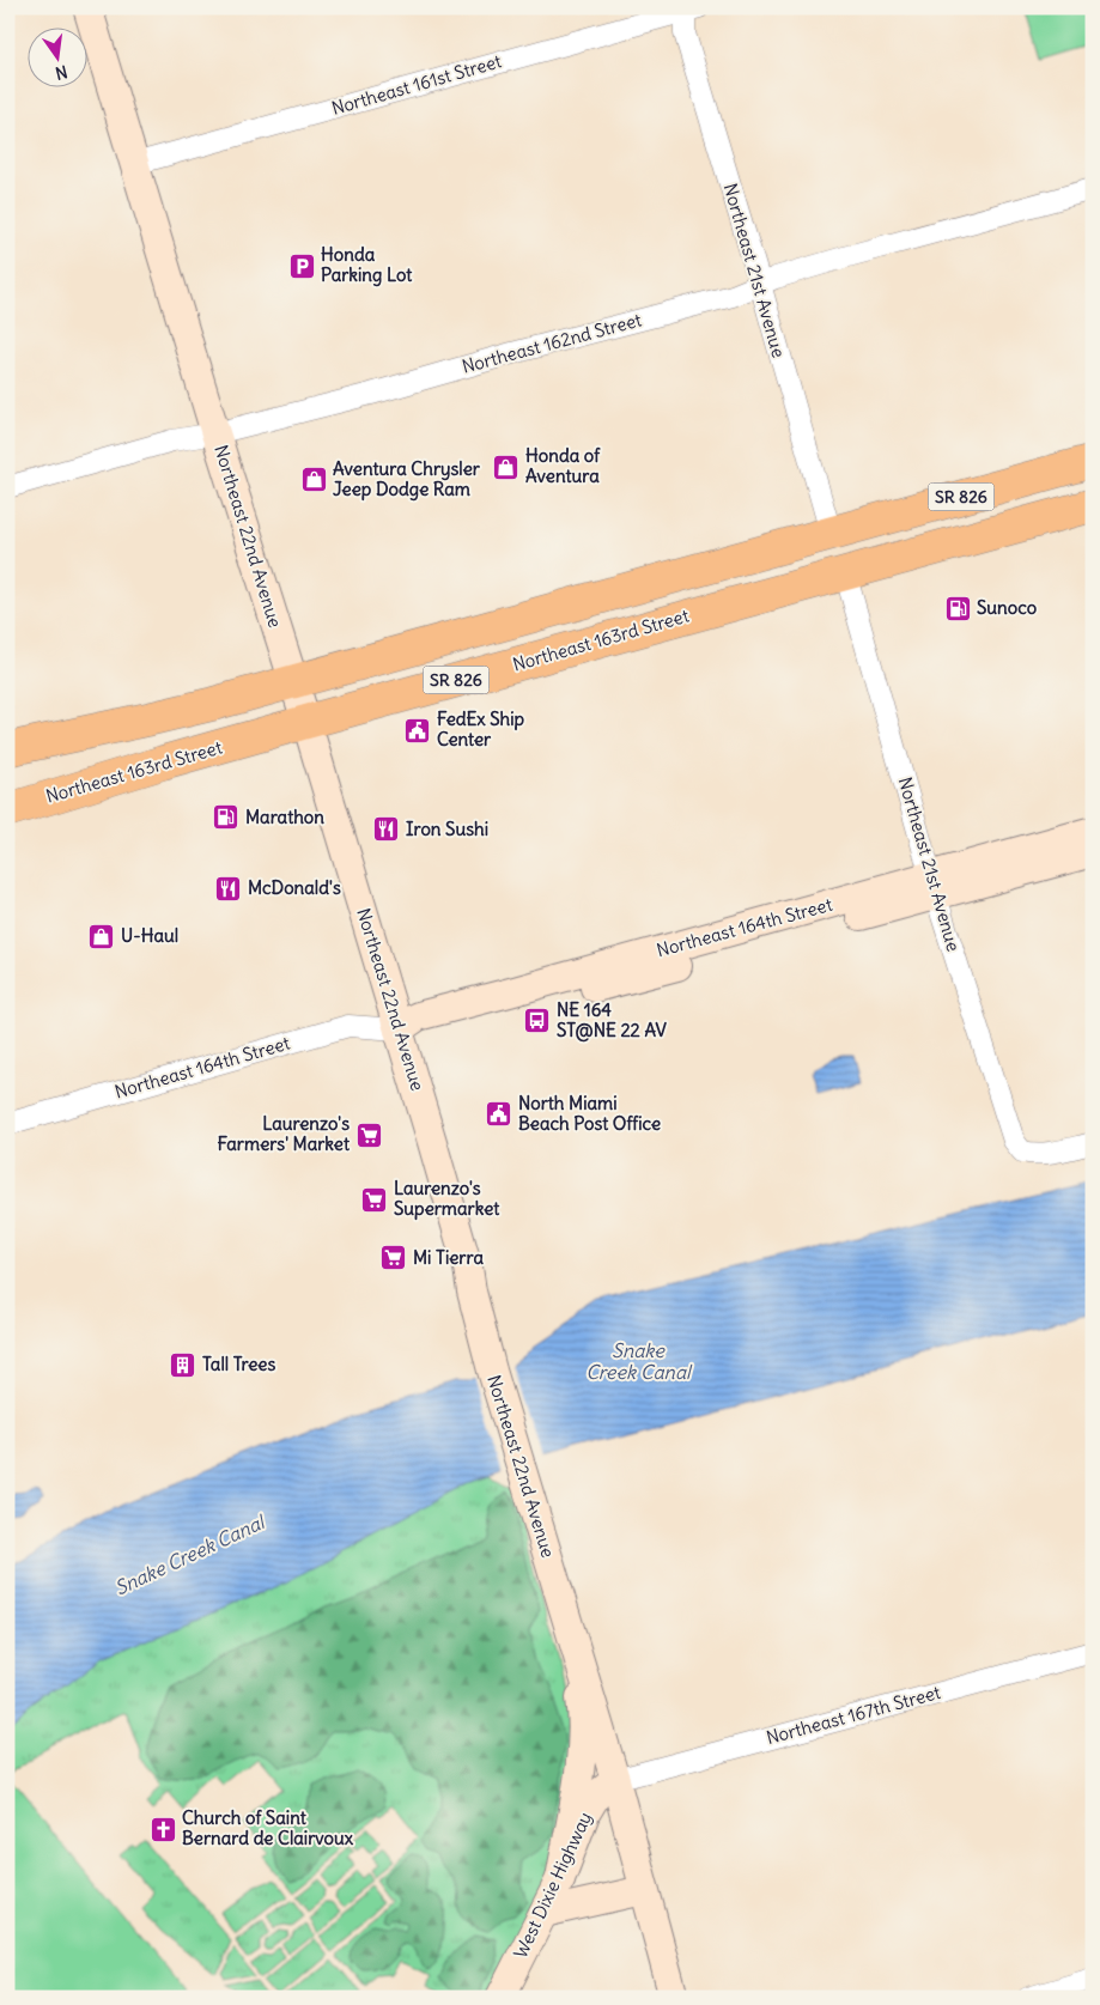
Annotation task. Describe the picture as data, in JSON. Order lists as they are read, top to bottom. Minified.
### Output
{"streets":{"main road":["SR 826","Northeast 163rd Street"],"street":["Northeast 161st Street","Northeast 21st Avenue","Northeast 162nd Street","Northeast 22nd Avenue","Northeast 164th Street","Northeast 167th Street","West Dixie Highway"]},"crossings":[["Northeast 161st Street","Northeast 21st Avenue"],["Northeast 161st Street","Northeast 22nd Avenue"],["Northeast 21st Avenue","Northeast 162nd Street"],["Northeast 21st Avenue","SR 826"],["Northeast 21st Avenue","Northeast 163rd Street"],["Northeast 21st Avenue","Northeast 164th Street"],["Northeast 162nd Street","Northeast 22nd Avenue"],["SR 826","Northeast 22nd Avenue"],["Northeast 22nd Avenue","Northeast 163rd Street"],["Northeast 22nd Avenue","Northeast 164th Street"],["Northeast 22nd Avenue","Northeast 167th Street"],["Northeast 22nd Avenue","West Dixie Highway"],["Northeast 167th Street","West Dixie Highway"]],"water":["Snake Creek Canal"],"places":{"parking":["Honda Parking Lot"],"shop":["Honda of Aventura","Aventura Chrysler Jeep Dodge Ram","U-Haul"],"fuel station":["Sunoco","Marathon"],"public building":["FedEx Ship Center","North Miami Beach Post Office"],"restaurant":["Iron Sushi","McDonald's"],"bus stop":["NE 164 ST@NE 22 AV"],"supermarket":["Laurenzo's Farmers' Market","Laurenzo's Supermarket","Mi Tierra"],"building":["Tall Trees"],"church":["Church of Saint Bernard de Clairvoux"]},"north":"bottom"}
